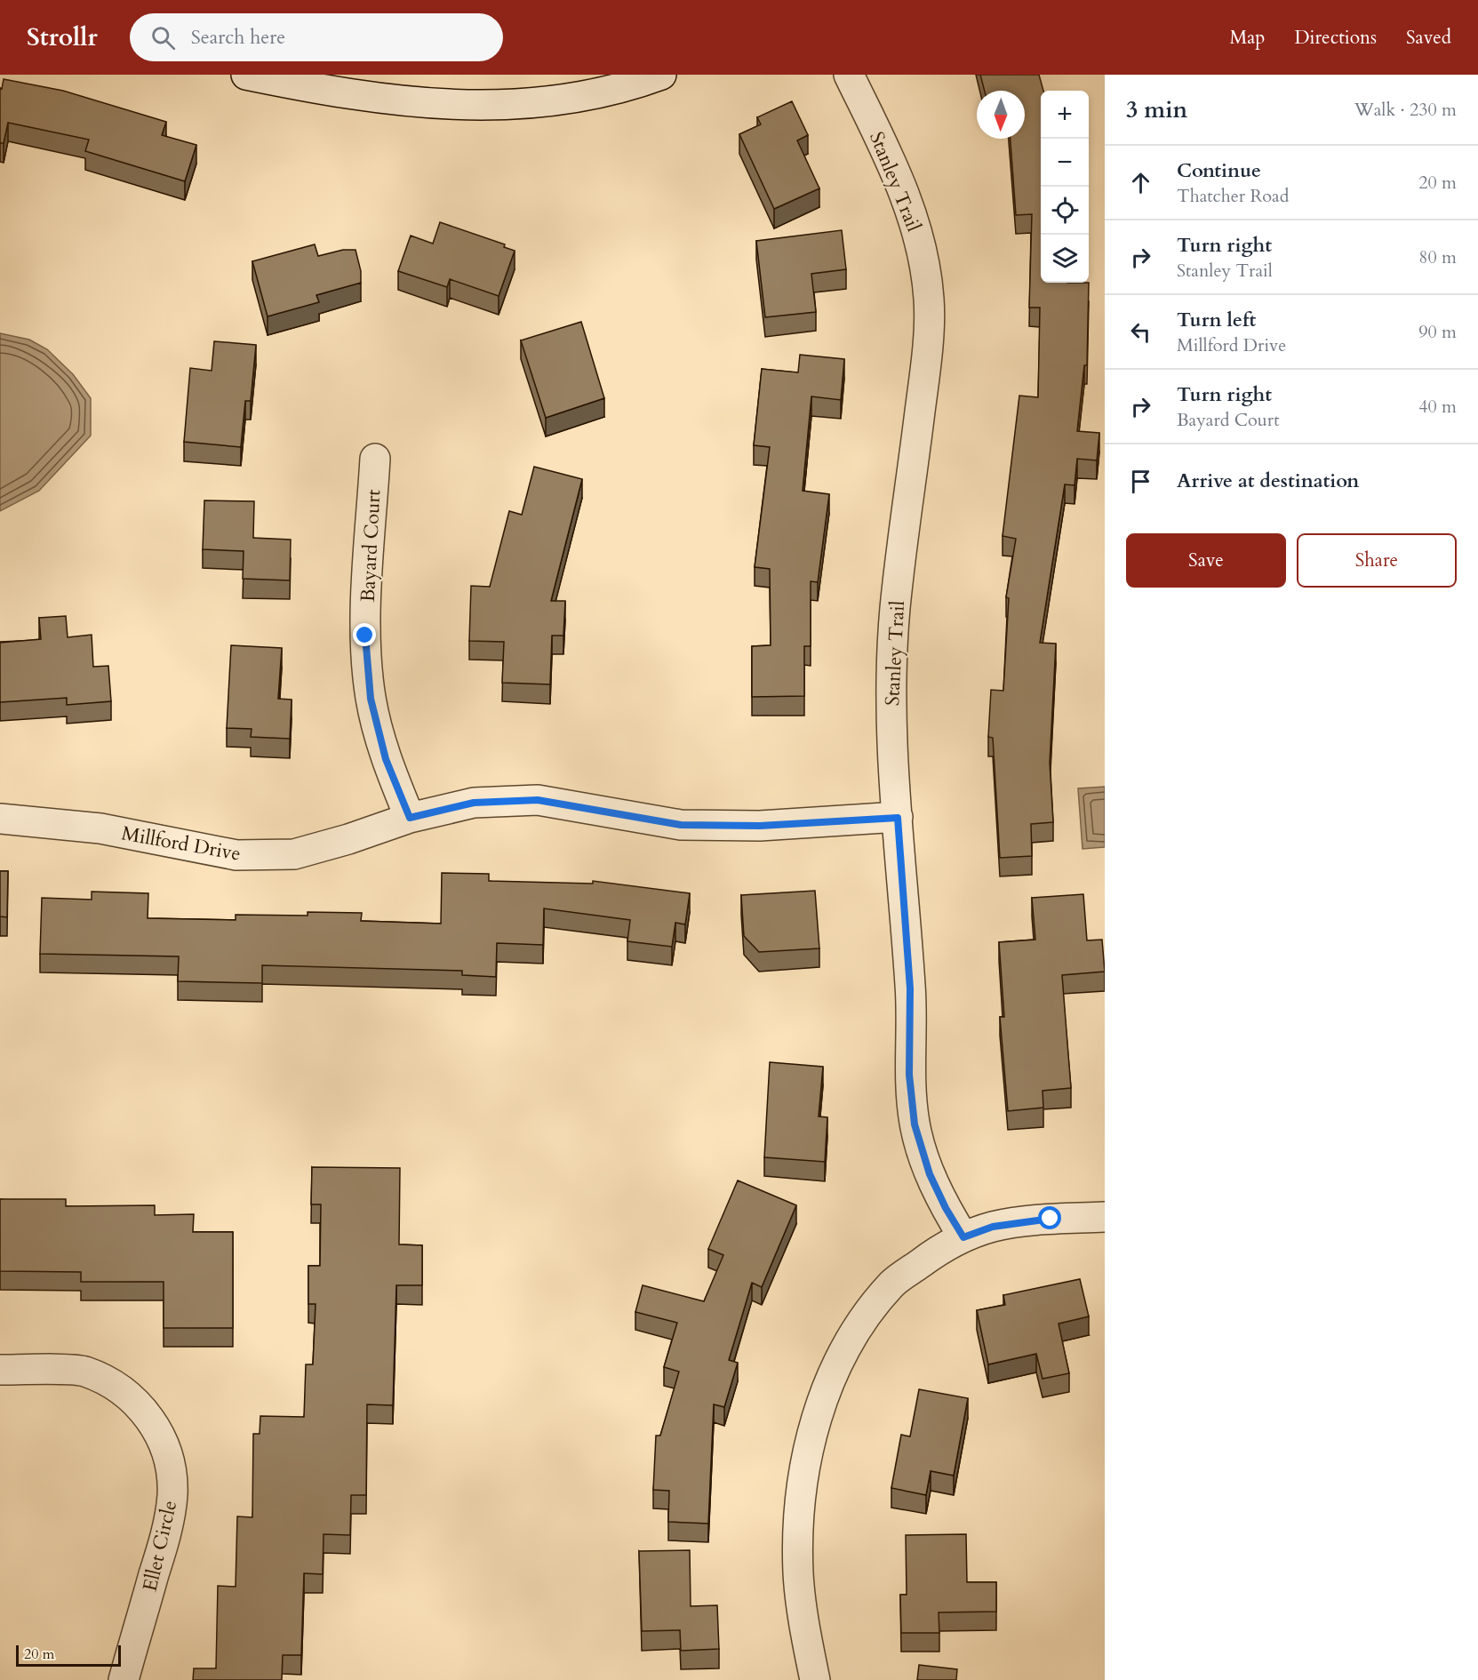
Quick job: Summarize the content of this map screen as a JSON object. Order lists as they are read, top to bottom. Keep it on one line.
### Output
{"streets":{"street":["Stanley Trail","Bayard Court","Millford Drive","Ellet Circle"]},"crossings":[["Stanley Trail","Millford Drive"],["Bayard Court","Millford Drive"]],"scale_bar":"20 m","north":"bottom","page":{"header":"Strollr","search":"Search here","nav":["Map","Directions","Saved"],"heading":["3 min","Walk · 230 m"],"map_buttons":["+","−"],"list":[["Continue","Thatcher Road","20 m"],["Turn right","Stanley Trail","80 m"],["Turn left","Millford Drive","90 m"],["Turn right","Bayard Court","40 m"],"Arrive at destination"],"buttons":["Save","Share"],"scale":"20 m"}}
